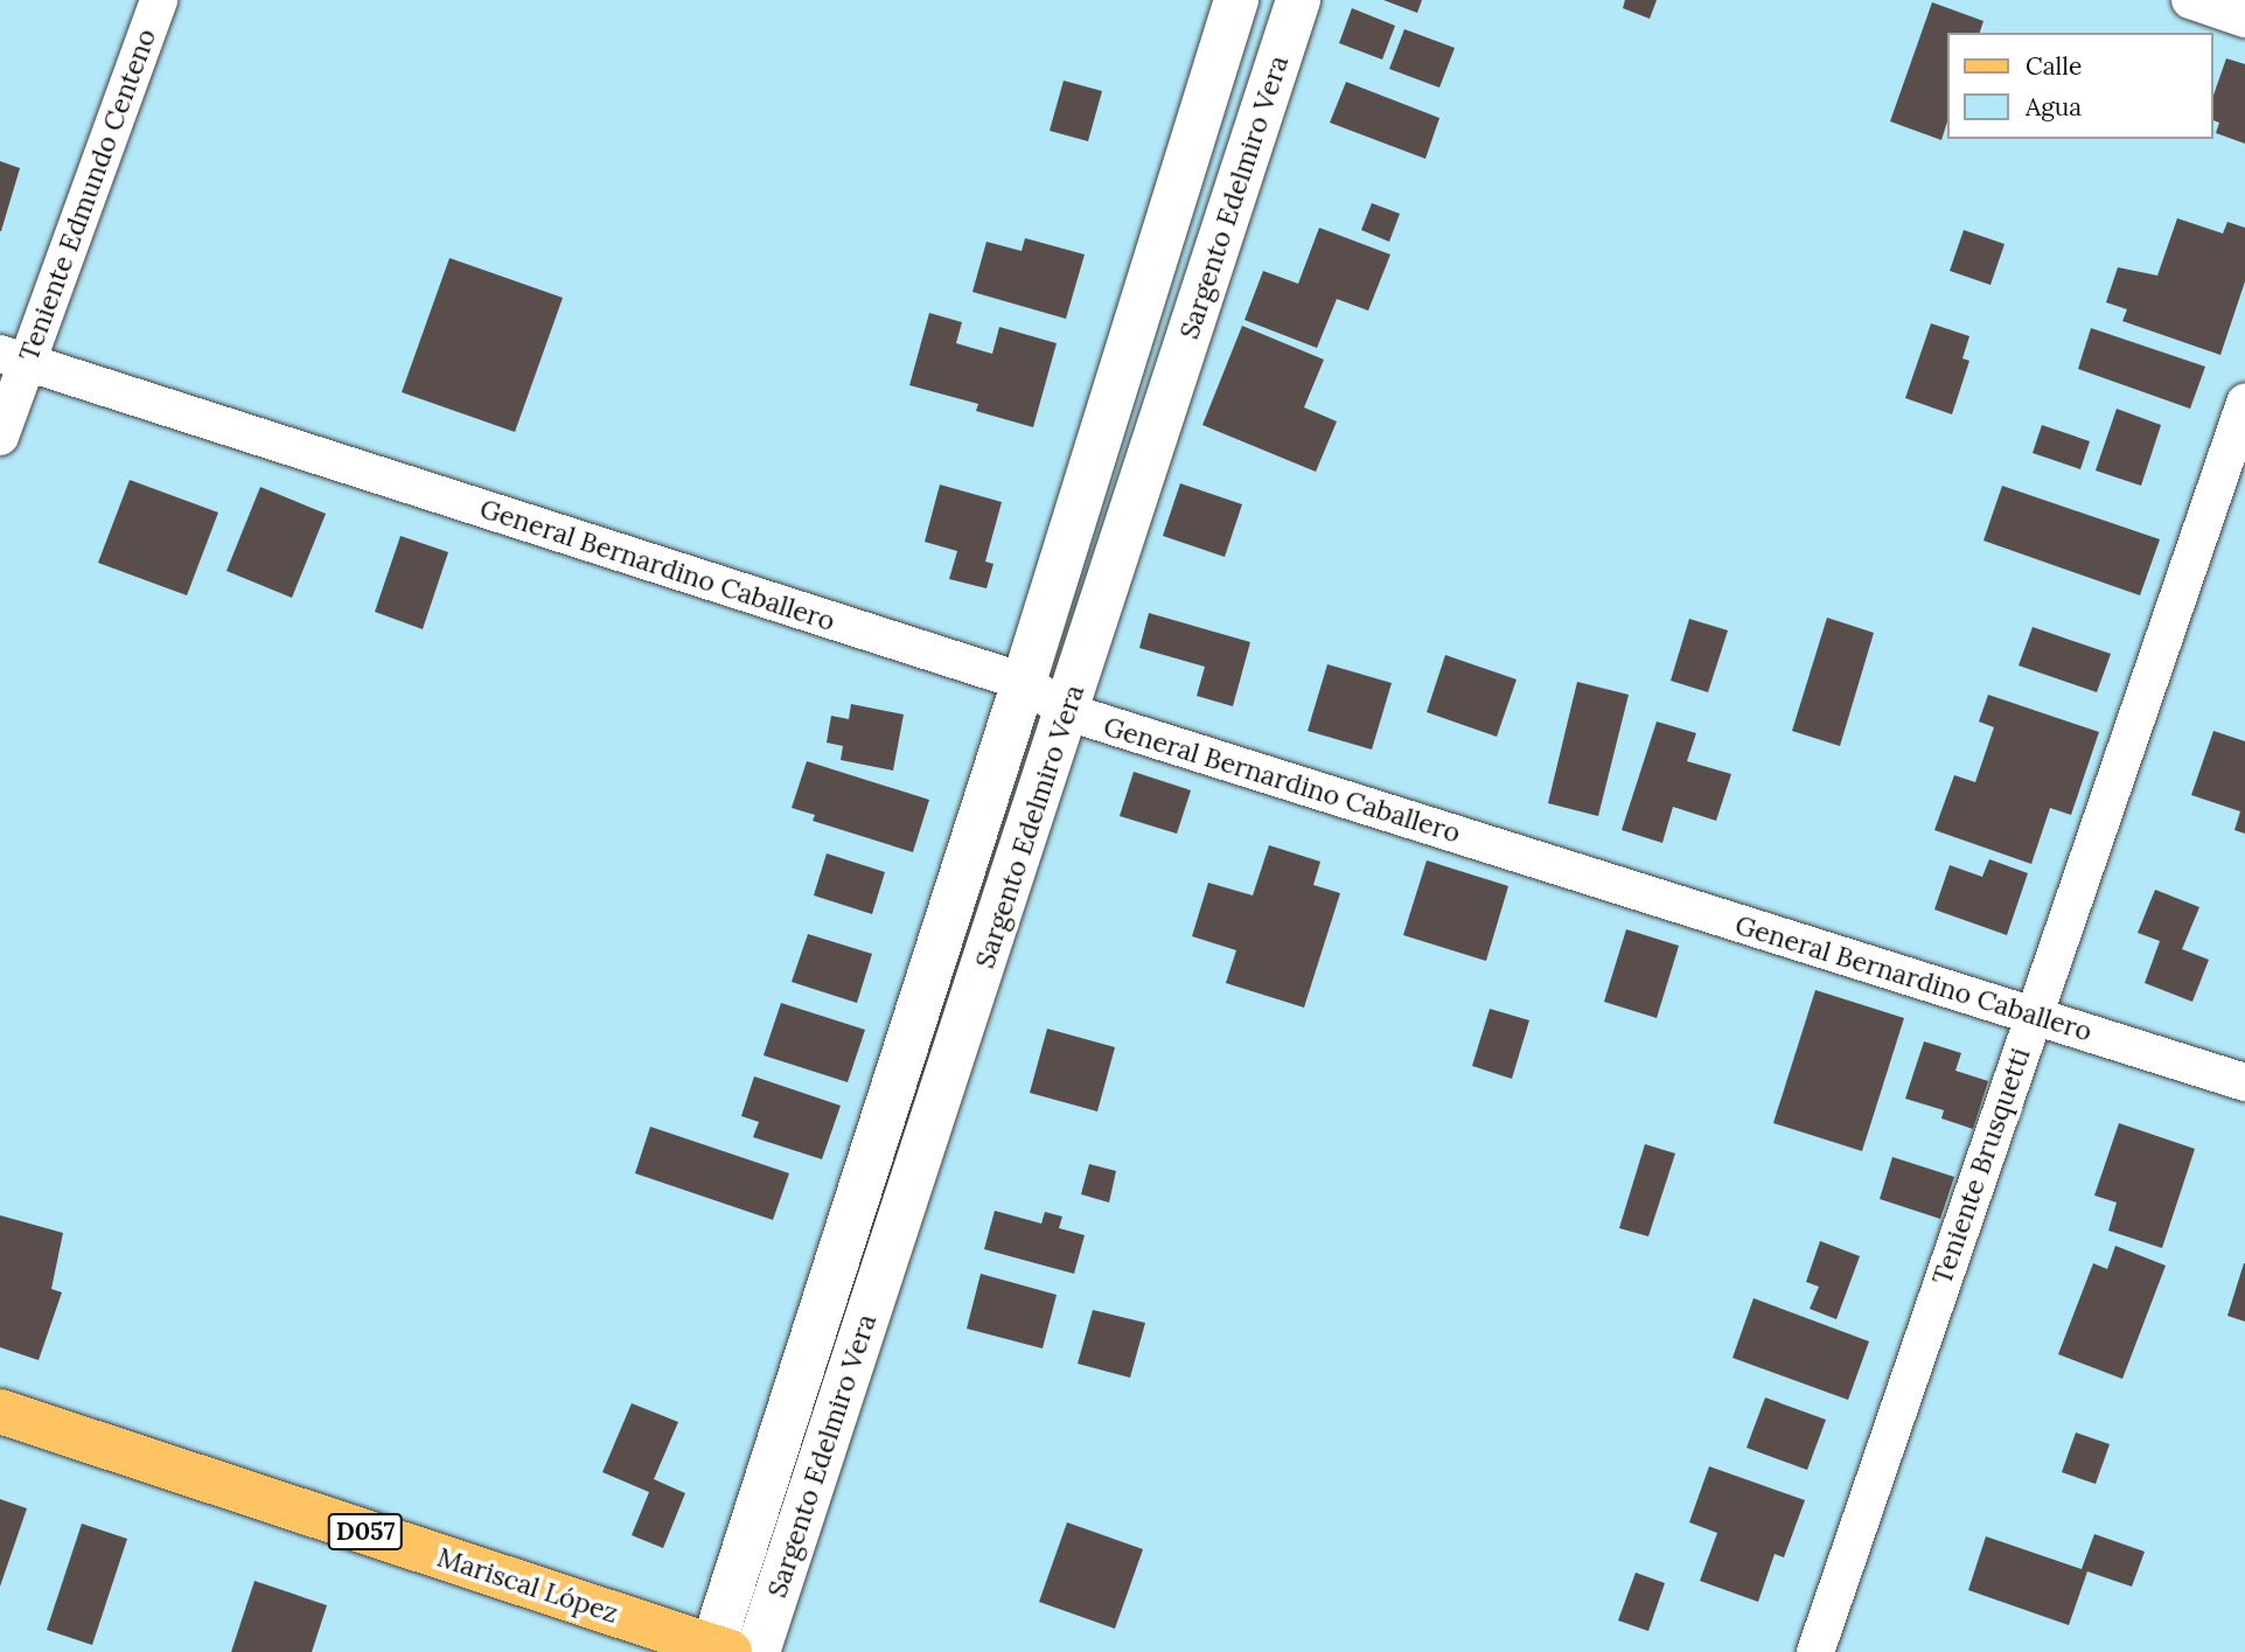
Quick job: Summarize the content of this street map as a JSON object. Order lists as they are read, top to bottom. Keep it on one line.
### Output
{"streets":{"main road":["D057","Mariscal López"],"street":["Teniente Edmundo Centeno","Sargento Edelmiro Vera","General Bernardino Caballero","Teniente Brusquetti"]},"crossings":[["Teniente Edmundo Centeno","General Bernardino Caballero"],["Sargento Edelmiro Vera","General Bernardino Caballero"],["Sargento Edelmiro Vera","Mariscal López"],["General Bernardino Caballero","Teniente Brusquetti"]],"legend":["Calle","Agua"]}
